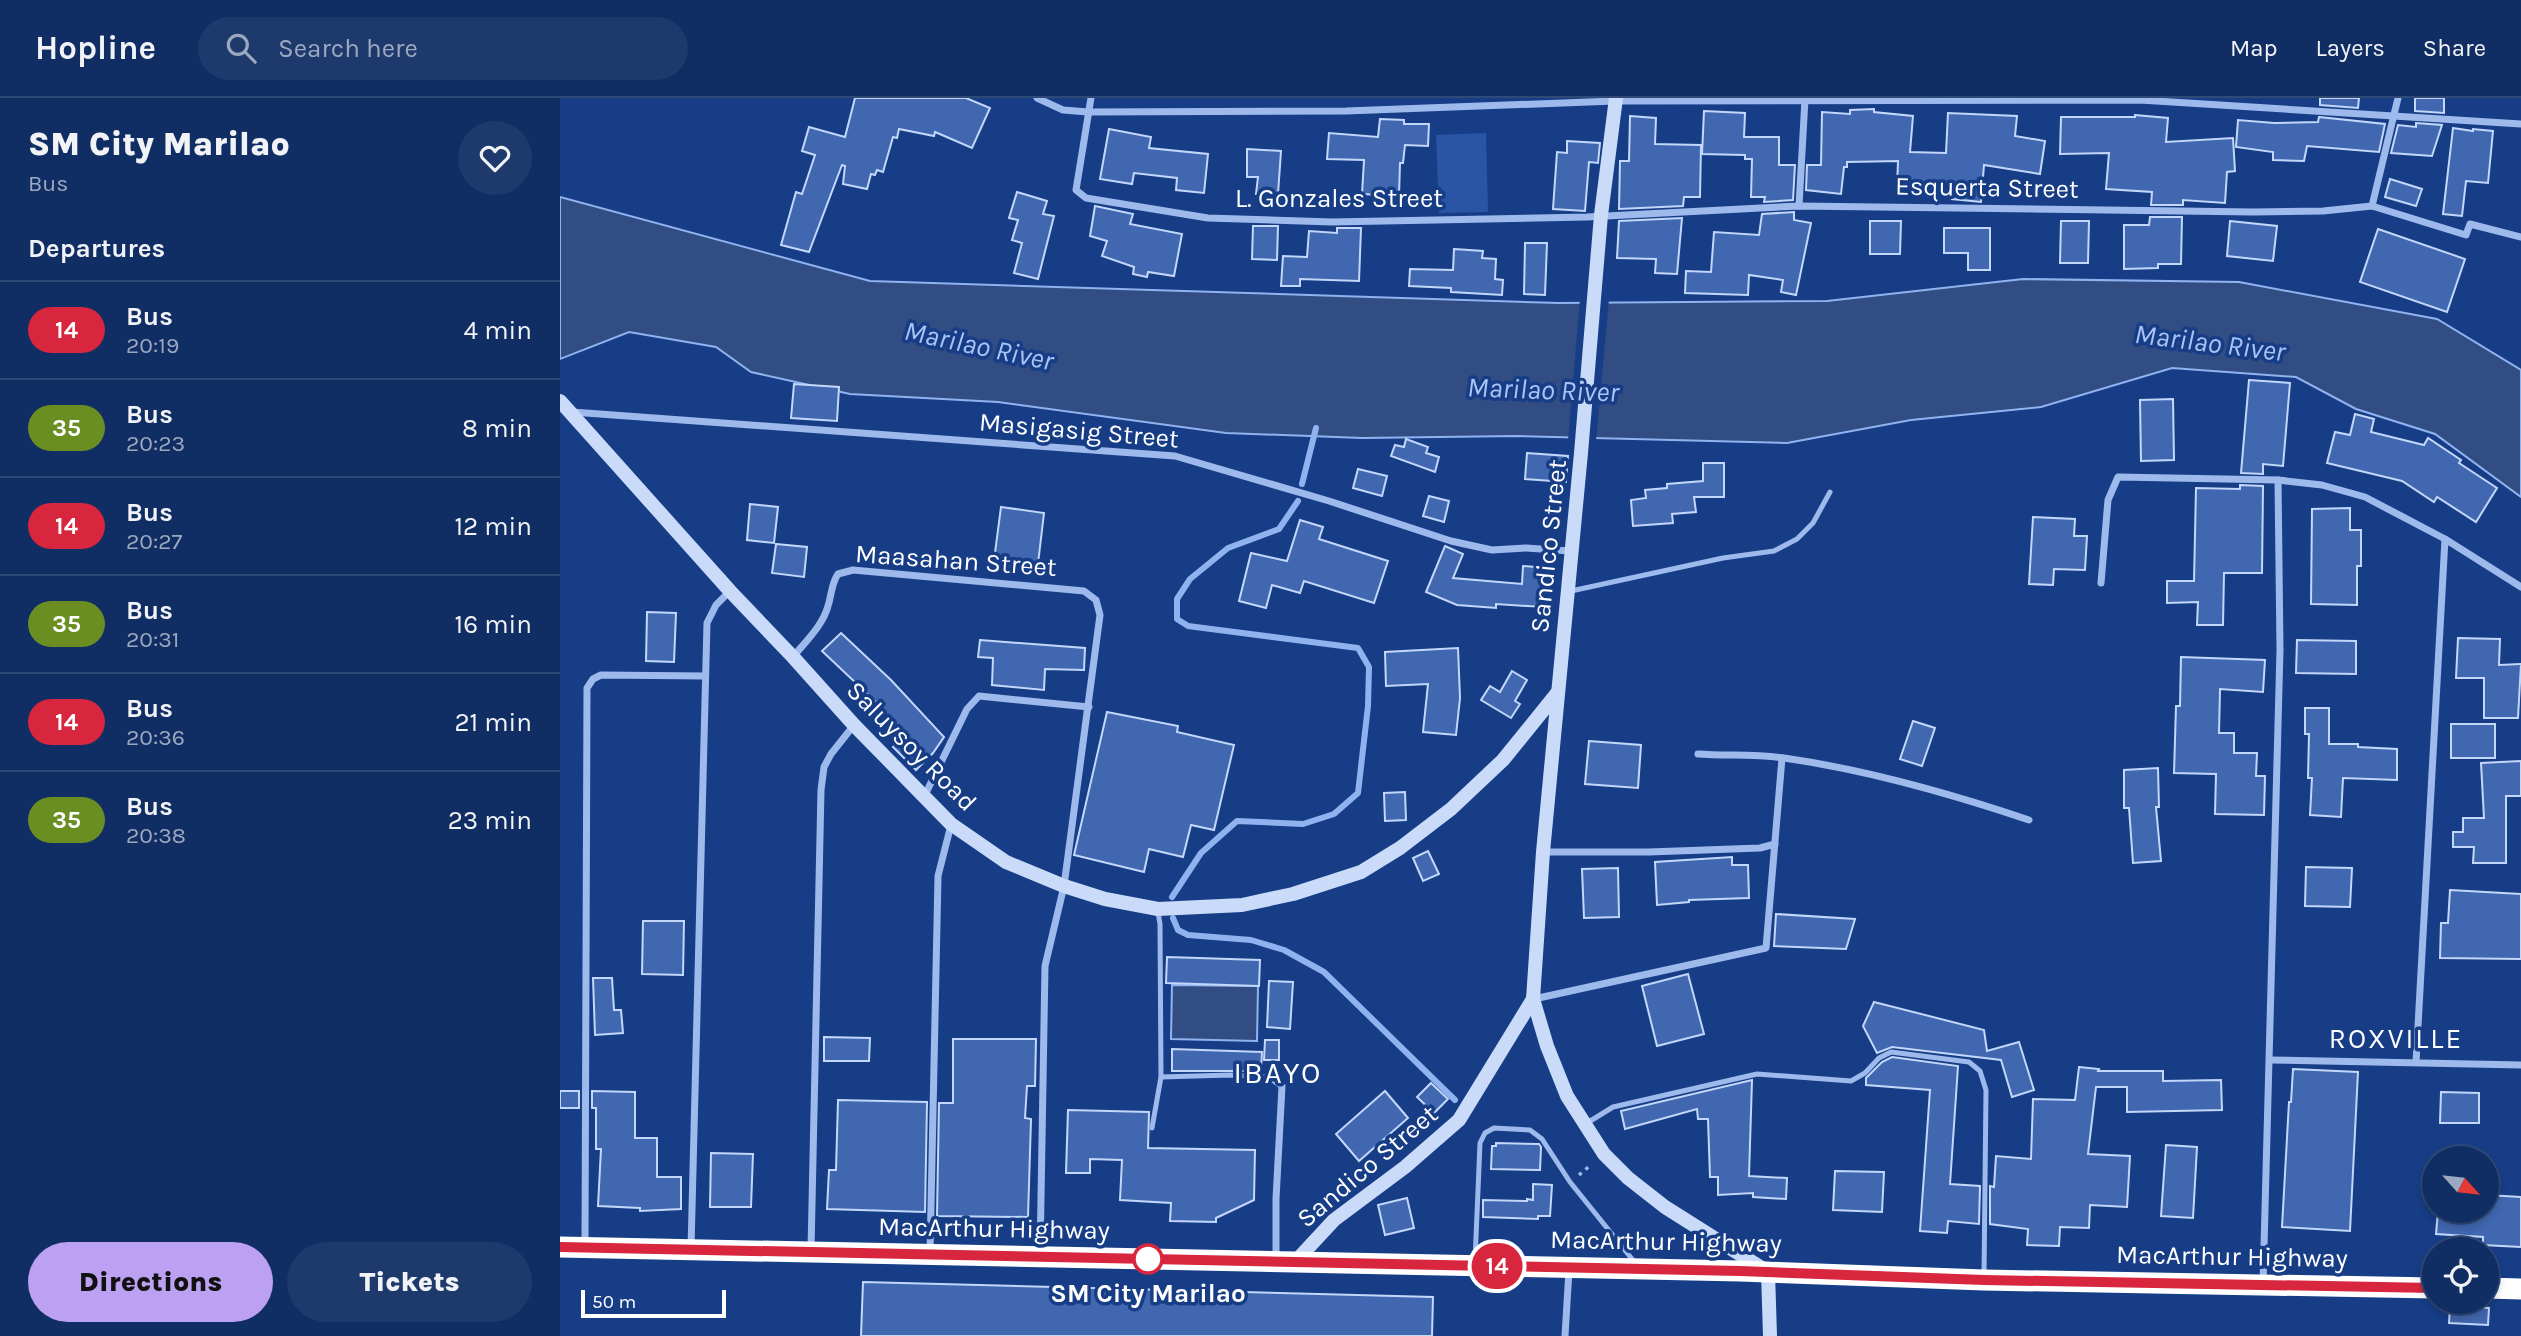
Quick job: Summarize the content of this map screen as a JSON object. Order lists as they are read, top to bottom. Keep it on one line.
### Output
{"streets":{"highway":["MacArthur Highway"],"main road":["Sandico Street","Saluysoy Road"],"street":["Esquerta Street","L. Gonzales Street","Masigasig Street","Maasahan Street"]},"crossings":[["Esquerta Street","L. Gonzales Street"],["Esquerta Street","Sandico Street"],["L. Gonzales Street","Sandico Street"],["Masigasig Street","Sandico Street"],["Masigasig Street","Saluysoy Road"],["Sandico Street","Saluysoy Road"],["Sandico Street","MacArthur Highway"],["Maasahan Street","Saluysoy Road"]],"districts":["ROXVILLE","IBAYO"],"water":["Marilao River"],"places":["SM City Marilao"],"lines":["bus line 14"],"scale_bar":"50 m","north":"bottom right","page":{"header":"Hopline","search":"Search here","nav":["Map","Layers","Share"],"heading":[["SM City Marilao","Bus"],"Departures"],"on_map":"14","list":[{"mark":"14","name":"Bus","note":"20:19","value":"4 min"},{"mark":"35","name":"Bus","note":"20:23","value":"8 min"},{"mark":"14","name":"Bus","note":"20:27","value":"12 min"},{"mark":"35","name":"Bus","note":"20:31","value":"16 min"},{"mark":"14","name":"Bus","note":"20:36","value":"21 min"},{"mark":"35","name":"Bus","note":"20:38","value":"23 min"}],"buttons":["Directions","Tickets"],"scale":"50 m"}}
